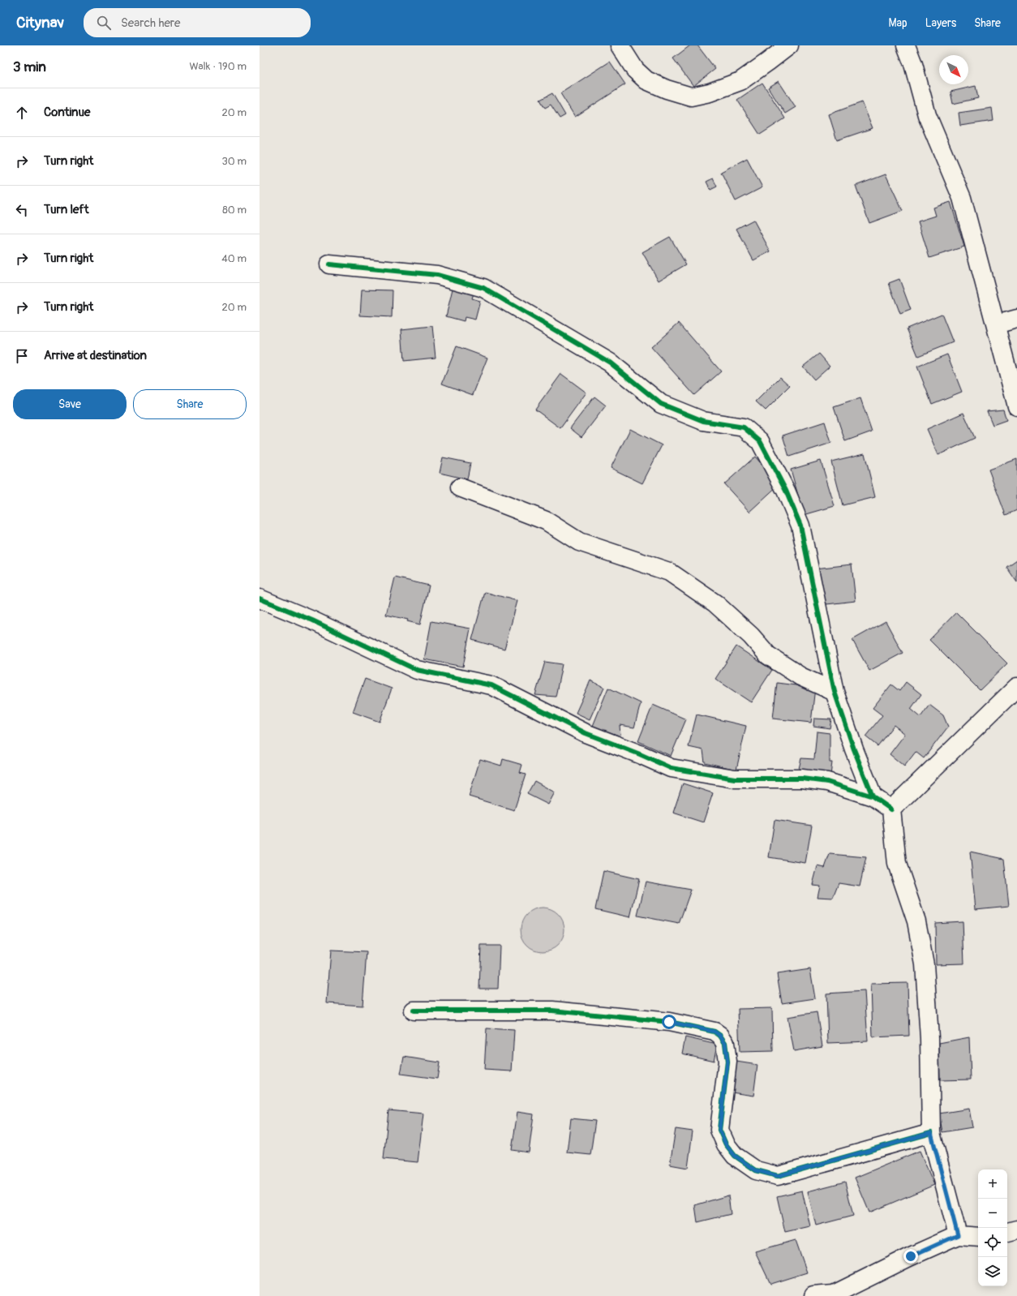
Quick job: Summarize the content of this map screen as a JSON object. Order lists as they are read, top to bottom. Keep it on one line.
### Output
{"north":"bottom right","page":{"header":"Citynav","search":"Search here","nav":["Map","Layers","Share"],"heading":["3 min","Walk · 190 m"],"list":[["Continue","20 m"],["Turn right","30 m"],["Turn left","80 m"],["Turn right","40 m"],["Turn right","20 m"],"Arrive at destination"],"buttons":["Save","Share"],"map_buttons":["+","−"]}}
